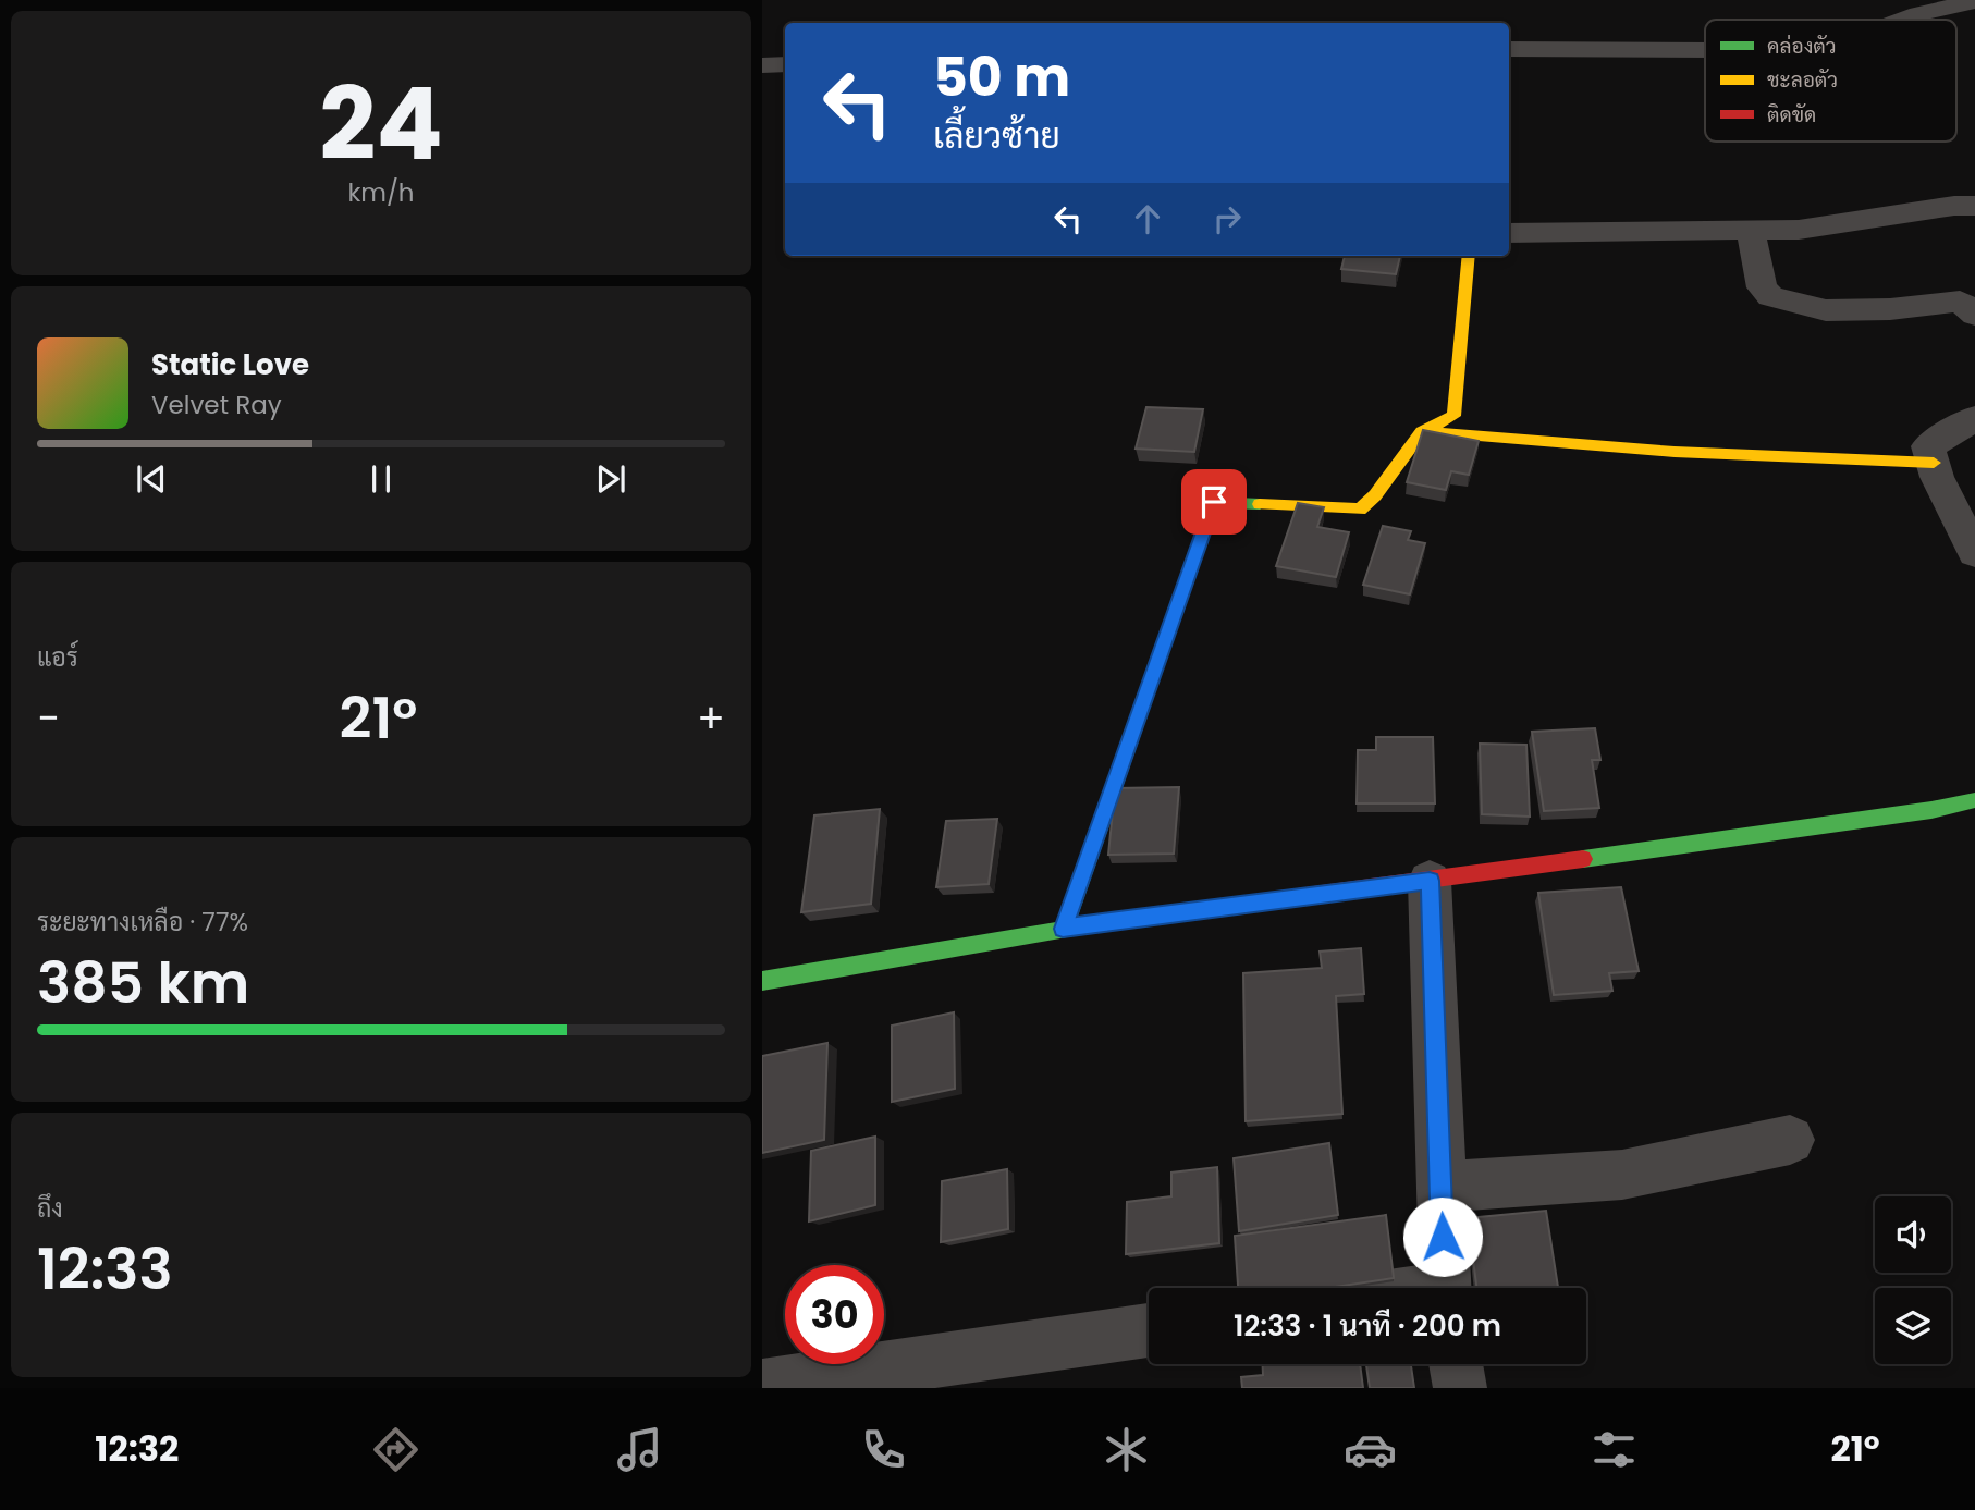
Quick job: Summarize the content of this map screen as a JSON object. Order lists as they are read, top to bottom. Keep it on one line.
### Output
{"legend":["คล่องตัว","ชะลอตัว","ติดขัด"],"page":{"tile":[["24","km/h"],"แอร์",["ระยะทางเหลือ · 77%","385 km"],["ถึง","12:33"]],"turn":["50 m","เลี้ยวซ้าย"],"song":["Static Love","Velvet Ray"],"heat":["−","21°","+"],"limit":"30","trip":"12:33 · 1 นาที · 200 m","tabs":["12:32","21°"]}}
